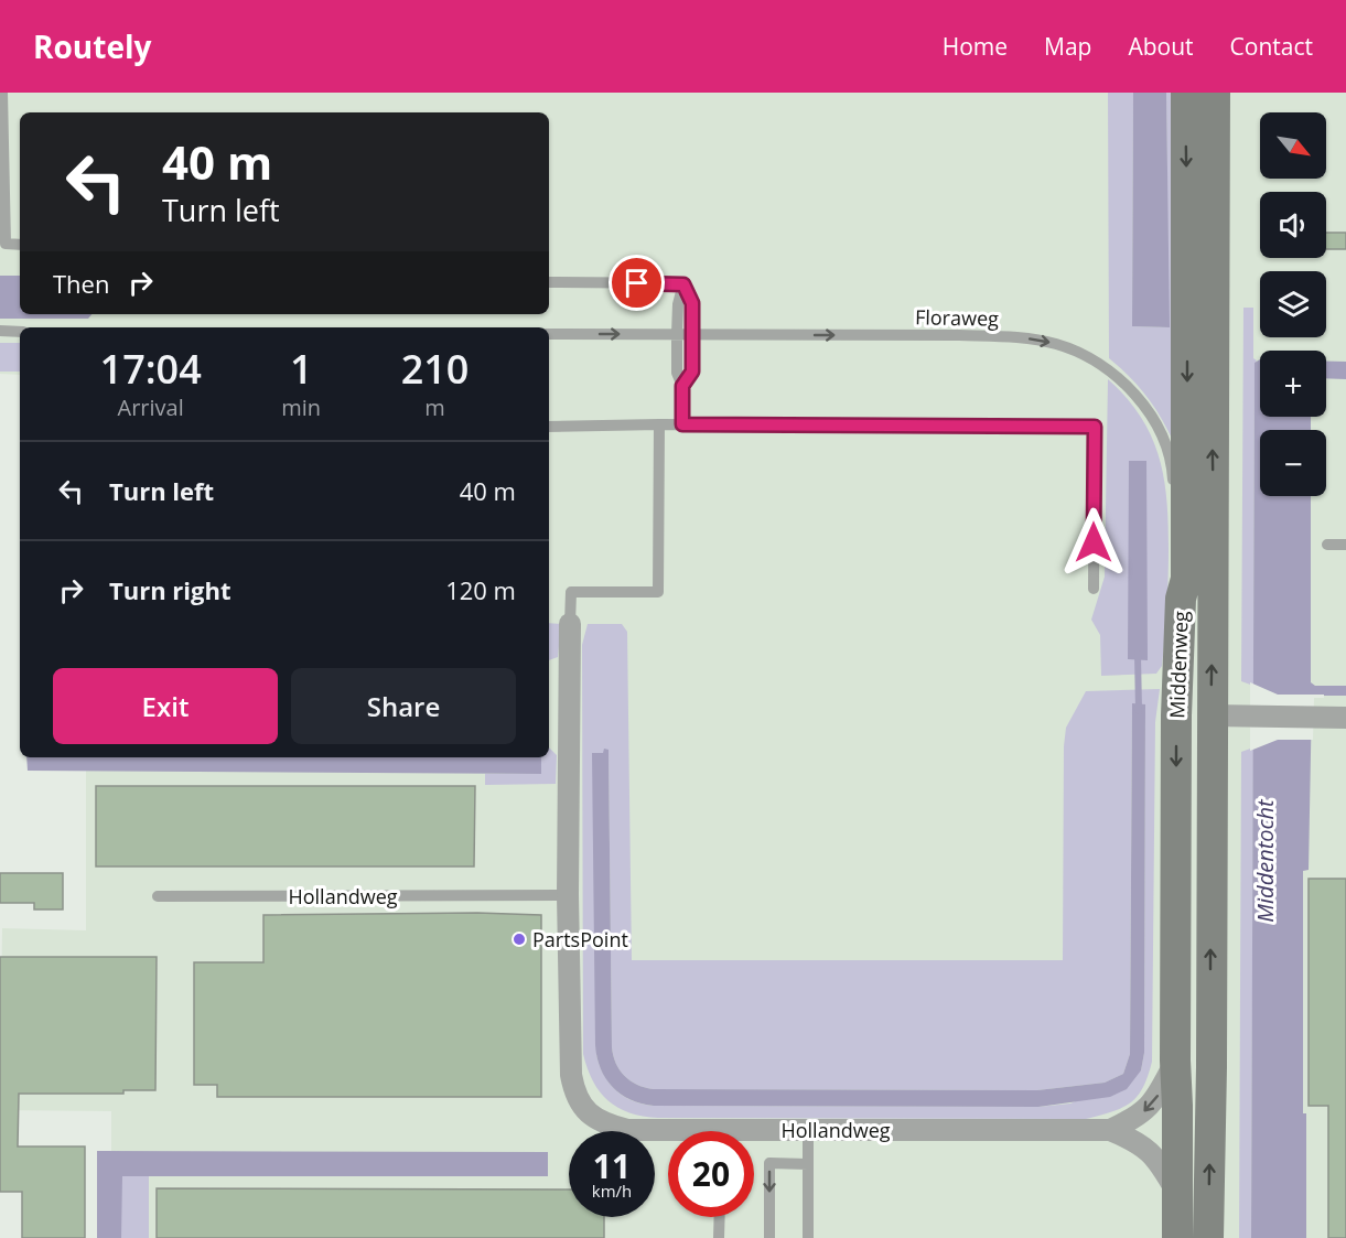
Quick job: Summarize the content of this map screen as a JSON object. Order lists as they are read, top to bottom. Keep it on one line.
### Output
{"streets":{"street":["Middenweg","Hollandweg"],"lane":["Floraweg"]},"crossings":[["Middenweg","Hollandweg"]],"water":["Middentocht"],"places":["PartsPoint"],"north":"bottom right","page":{"header":"Routely","nav":["Home","Map","About","Contact"],"map_buttons":["+","−"],"turn":["40 m","Turn left"],"then":"Then","eta":["17:04","Arrival","1","min","210","m"],"list":[{"name":"Turn left","value":"40 m"},{"name":"Turn right","value":"120 m"}],"buttons":["Exit","Share"],"speed":"11 km/h","limit":"20"}}
